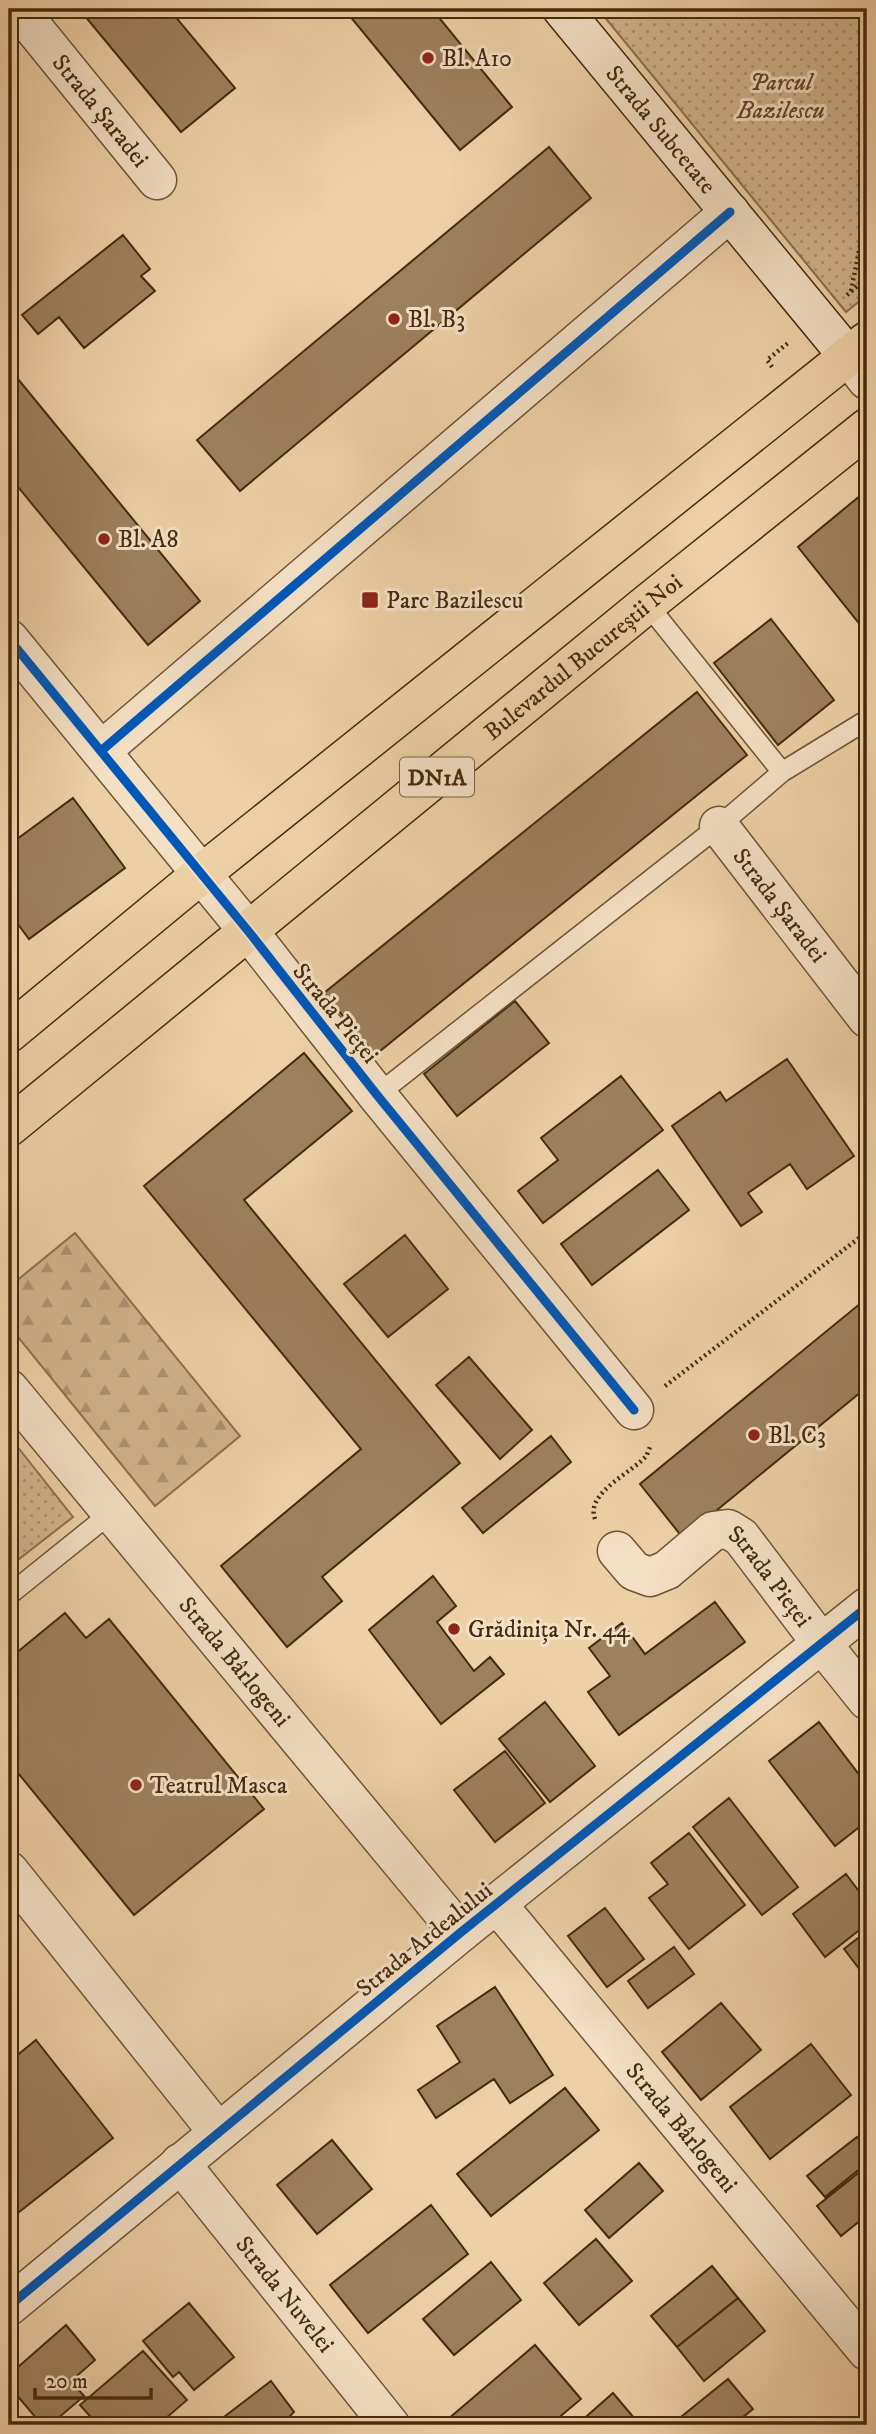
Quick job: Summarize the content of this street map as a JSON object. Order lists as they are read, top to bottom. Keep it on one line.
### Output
{"streets":{"main road":["Bulevardul Bucureștii Noi","DN1A"],"street":["Strada Șaradei","Strada Subcetate","Strada Pieței","Strada Bârlogeni","Strada Ardealului","Strada Nuvelei"]},"crossings":[["Strada Subcetate","DN1A"],["Bulevardul Bucureștii Noi","Strada Pieței"],["DN1A","Strada Pieței"],["Strada Pieței","Strada Ardealului"],["Strada Bârlogeni","Strada Ardealului"],["Strada Ardealului","Strada Nuvelei"]],"parks":["Parcul Bazilescu"],"places":{"other":["Bl. A10","Bl. B3","Bl. A8","Bl. C3","Grădinița Nr. 44","Teatrul Masca"],"transit":["Parc Bazilescu"]},"scale_bar":"20 m"}
